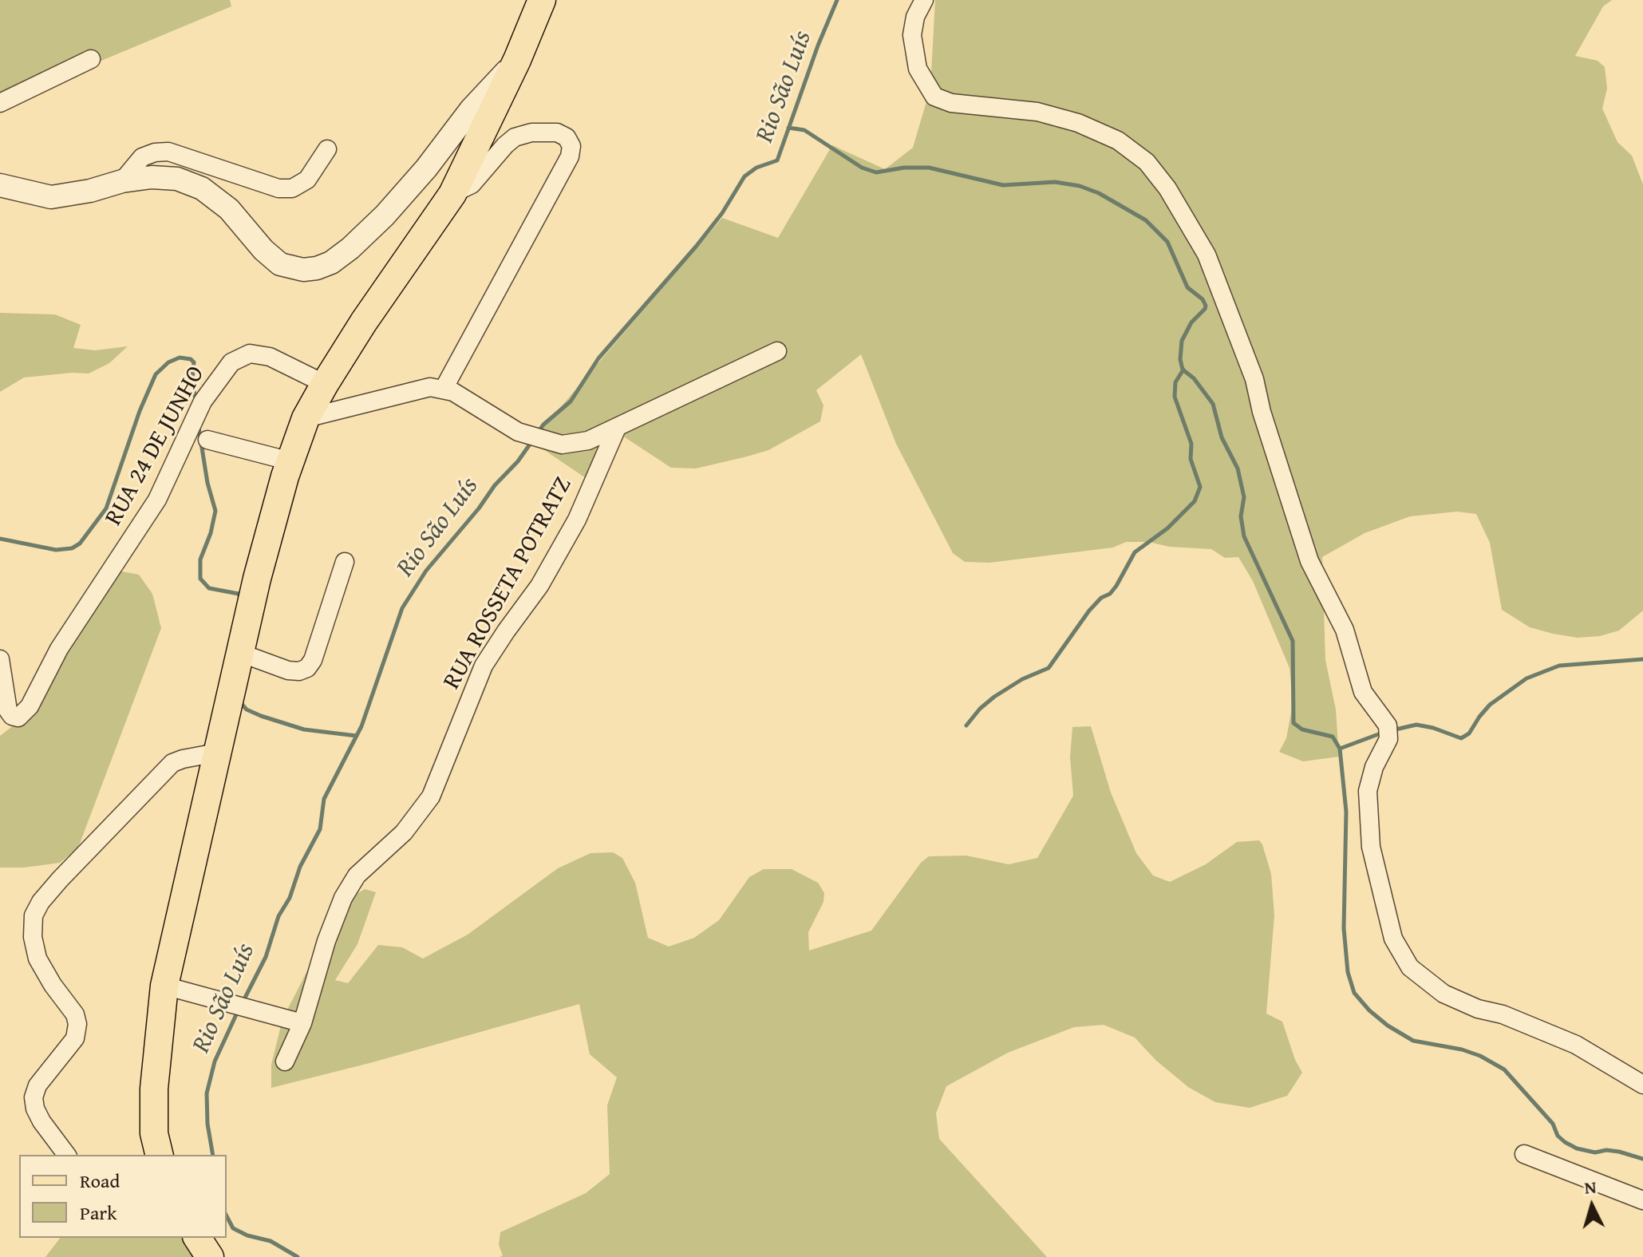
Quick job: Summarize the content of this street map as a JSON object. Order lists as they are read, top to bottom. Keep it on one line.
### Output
{"streets":{"street":["RUA 24 DE JUNHO","RUA ROSSETA POTRATZ"]},"water":["Rio São Luís"],"legend":["Road","Park"],"north":"top"}
